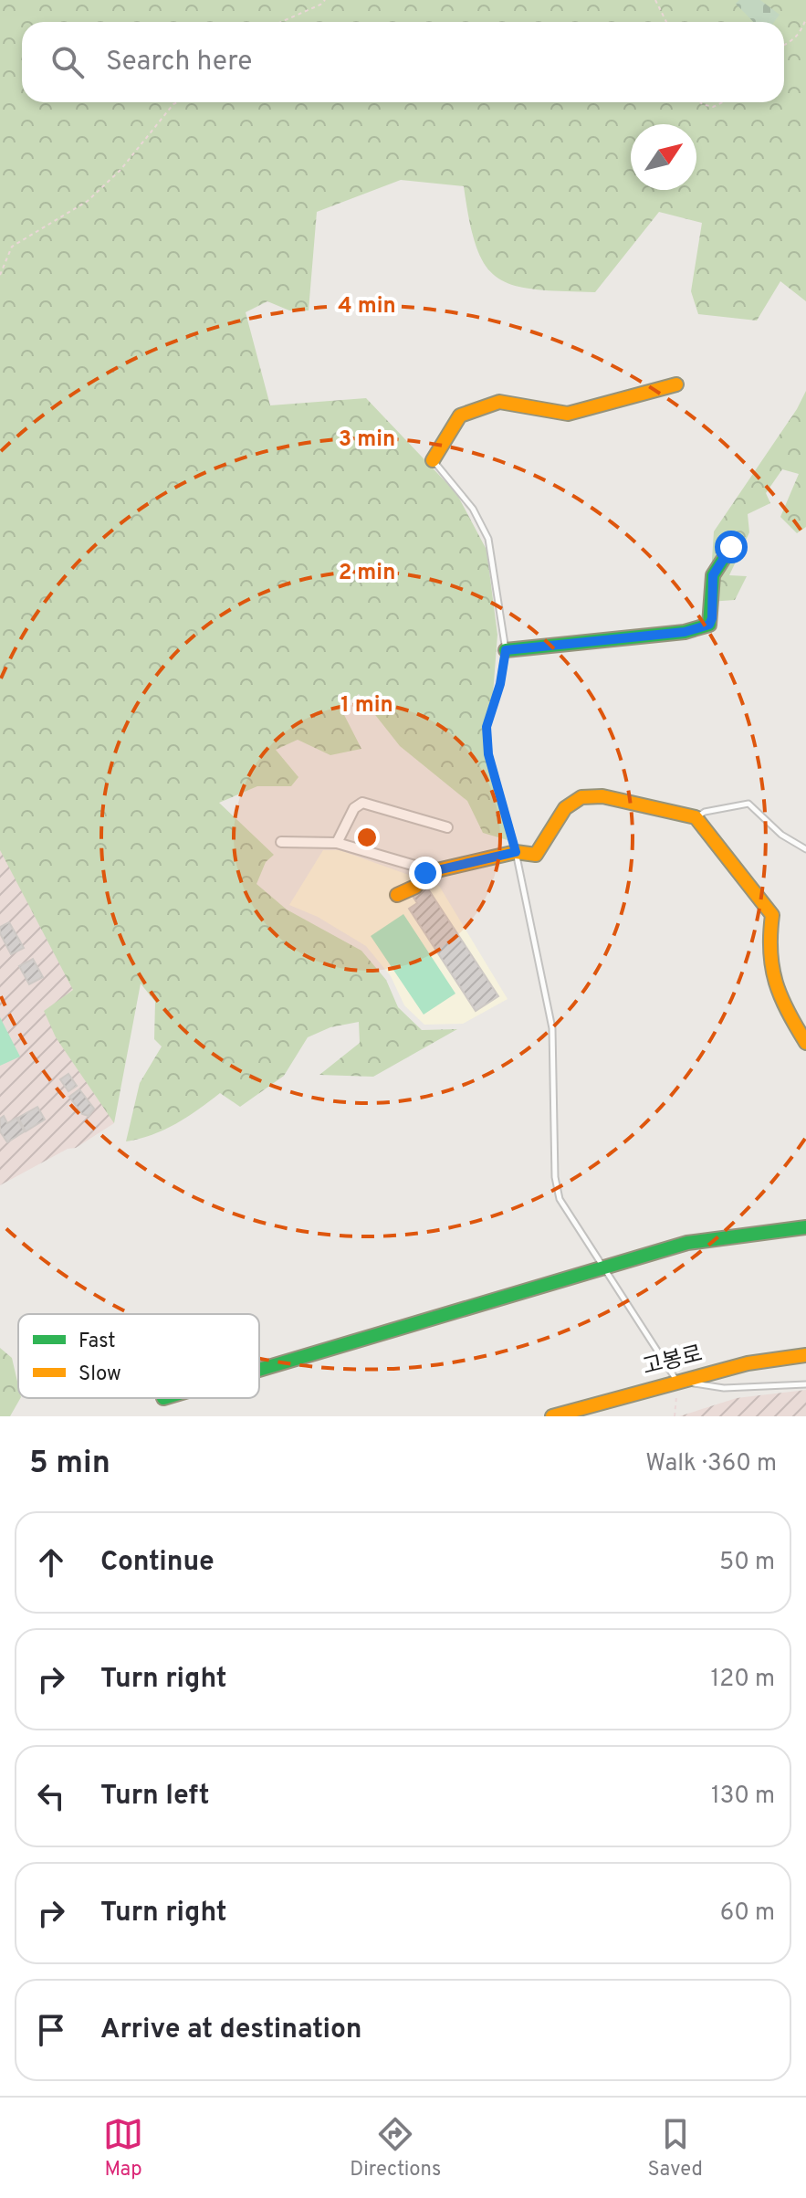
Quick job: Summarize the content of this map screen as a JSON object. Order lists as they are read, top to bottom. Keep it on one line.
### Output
{"streets":{"street":["고봉로"]},"legend":["Fast","Slow"],"north":"top right","page":{"search":"Search here","heading":["5 min","Walk · 360 m"],"list":[["Continue","50 m"],["Turn right","120 m"],["Turn left","130 m"],["Turn right","60 m"],"Arrive at destination"],"nav":["Map","Directions","Saved"]},"rings":["4 min","3 min","2 min","1 min"]}
